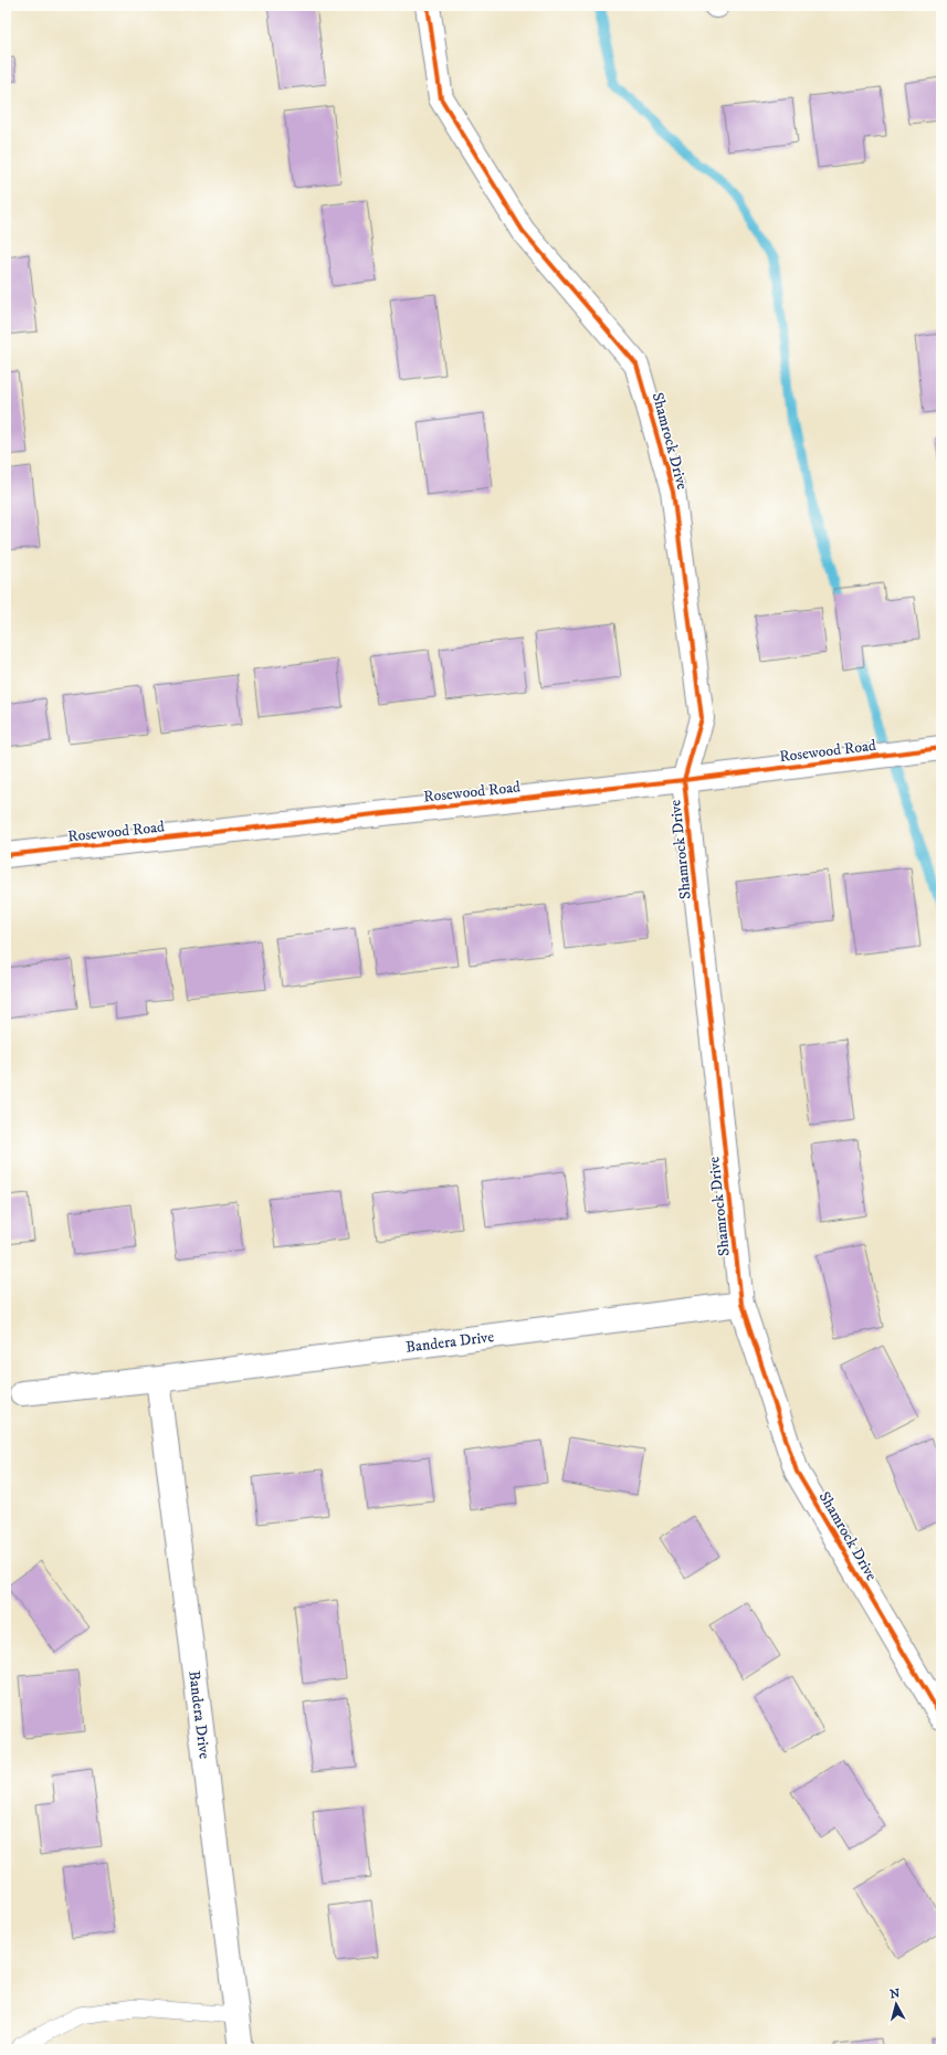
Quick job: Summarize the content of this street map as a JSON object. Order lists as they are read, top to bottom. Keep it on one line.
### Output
{"streets":{"street":["Shamrock Drive","Rosewood Road","Bandera Drive"]},"crossings":[["Shamrock Drive","Rosewood Road"],["Shamrock Drive","Bandera Drive"]],"north":"top"}
